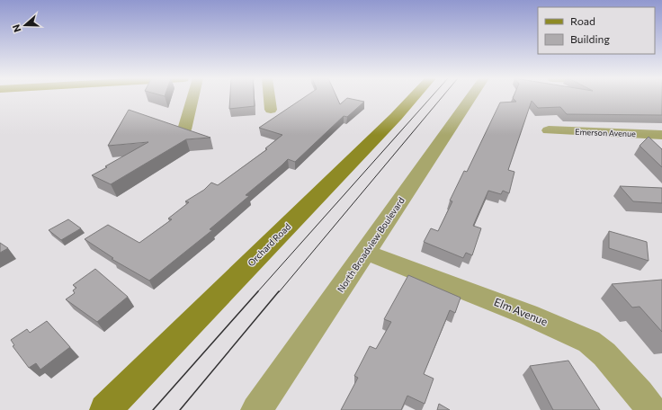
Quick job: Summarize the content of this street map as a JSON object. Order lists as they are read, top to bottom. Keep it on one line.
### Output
{"streets":{"street":["Emerson Avenue","Orchard Road","North Broadview Boulevard","Elm Avenue"]},"crossings":[["North Broadview Boulevard","Elm Avenue"]],"legend":["Road","Building"],"north":"left"}
